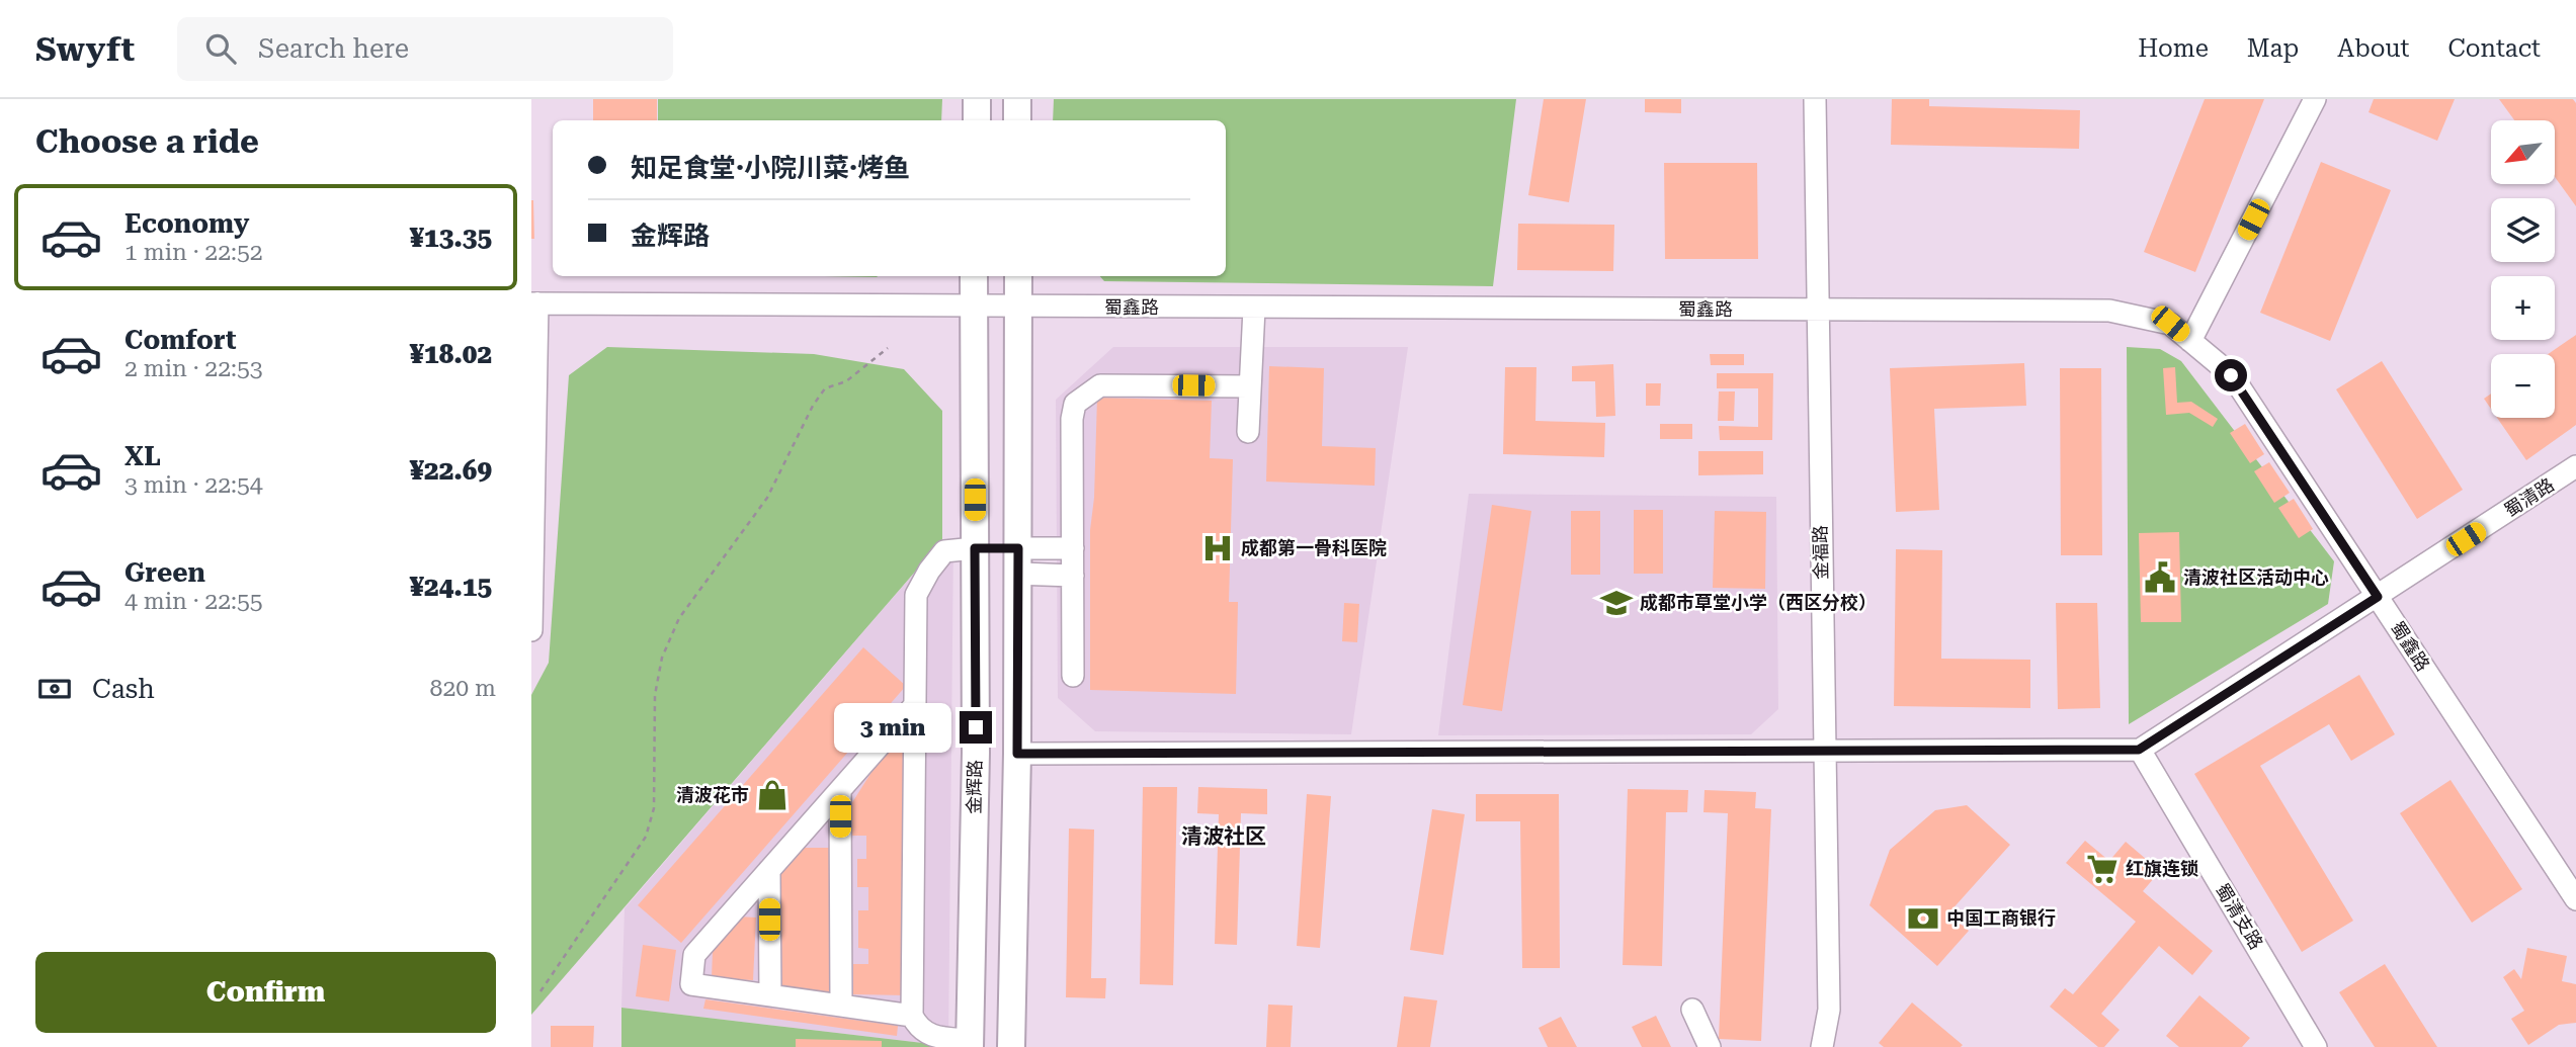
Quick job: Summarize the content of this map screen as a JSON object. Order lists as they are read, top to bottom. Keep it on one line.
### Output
{"streets":{"main road":["金辉路"],"street":["蜀鑫路","蜀清路","金福路","蜀清支路"]},"crossings":[["蜀鑫路","蜀清路"],["蜀鑫路","金福路"],["蜀鑫路","金辉路"],["蜀清路","蜀清支路"]],"districts":["清波社区"],"places":{"hospital":["成都第一骨科医院"],"public building":["清波社区活动中心"],"school or university":["成都市草堂小学（西区分校）"],"shop":["清波花市"],"supermarket":["红旗连锁"],"bank":["中国工商银行"]},"north":"bottom left","page":{"header":"Swyft","search":"Search here","nav":["Home","Map","About","Contact"],"heading":"Choose a ride","map_buttons":["+","−"],"banner":["知足食堂·小院川菜·烤鱼","金辉路"],"list":[{"name":"Economy","note":"1 min · 22:52","value":"¥13.35"},{"name":"Comfort","note":"2 min · 22:53","value":"¥18.02"},{"name":"XL","note":"3 min · 22:54","value":"¥22.69"},{"name":"Green","note":"4 min · 22:55","value":"¥24.15"}],"pay":["Cash","820 m"],"bubble":"3 min","buttons":"Confirm"}}
